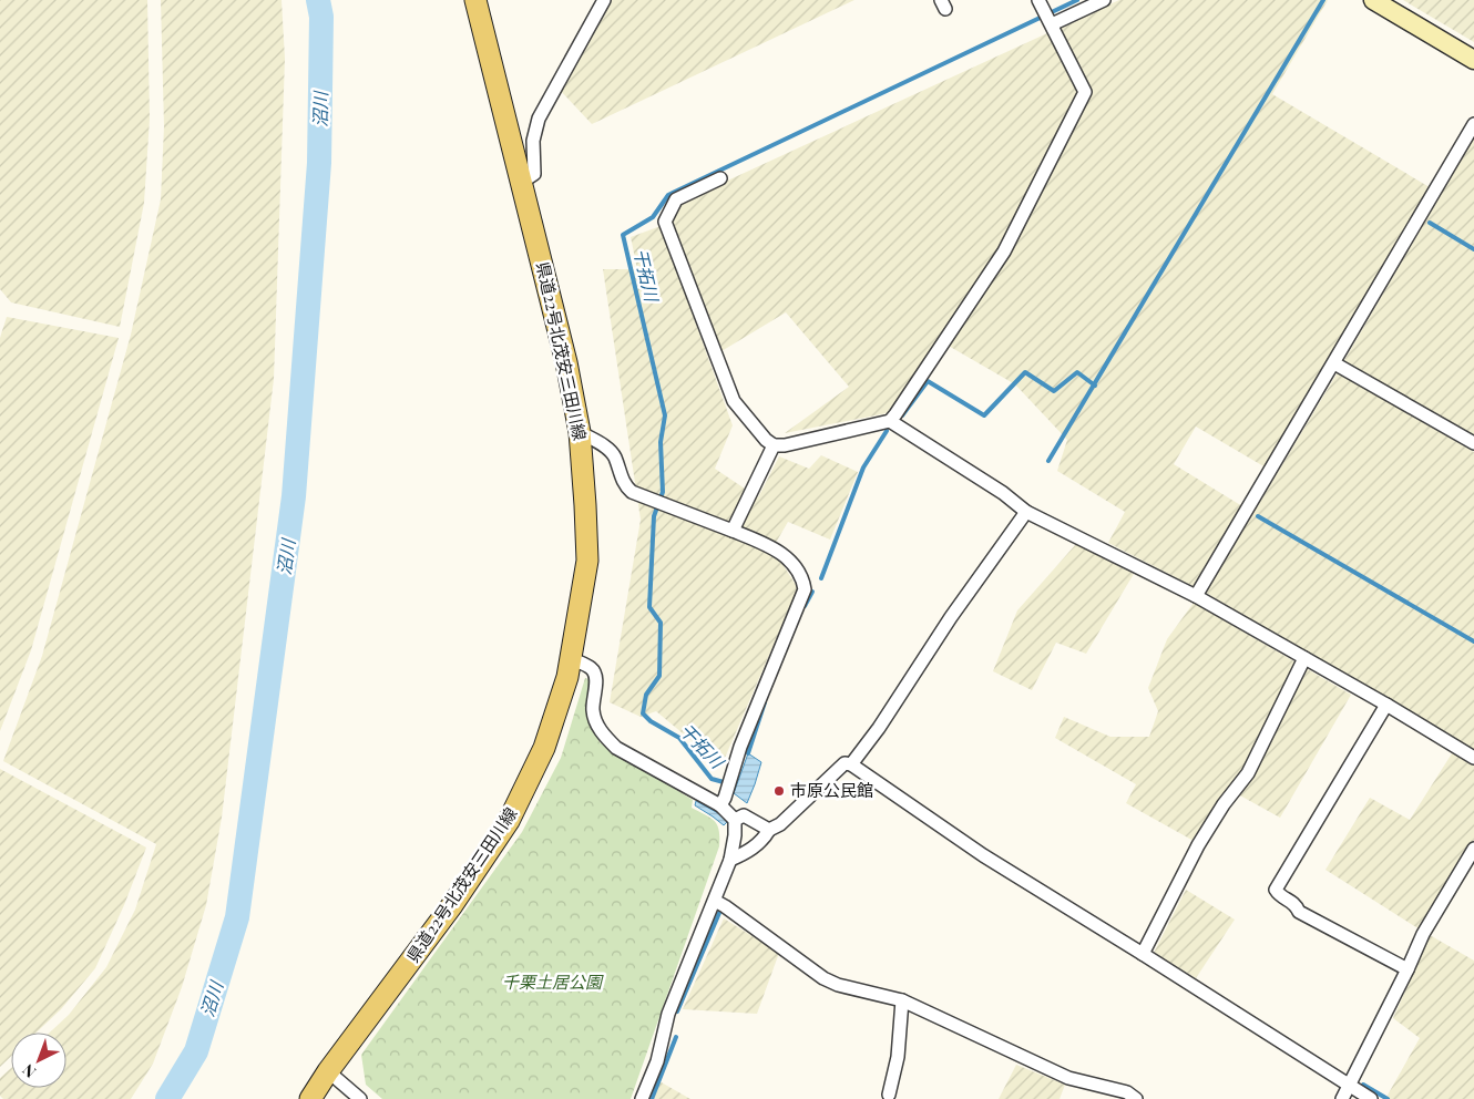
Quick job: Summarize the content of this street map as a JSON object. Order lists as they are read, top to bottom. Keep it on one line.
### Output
{"streets":{"main road":["県道22号北茂安三田川線"]},"water":["沼川","干拓川"],"parks":["千栗土居公園"],"places":["市原公民館"],"north":"bottom left"}
